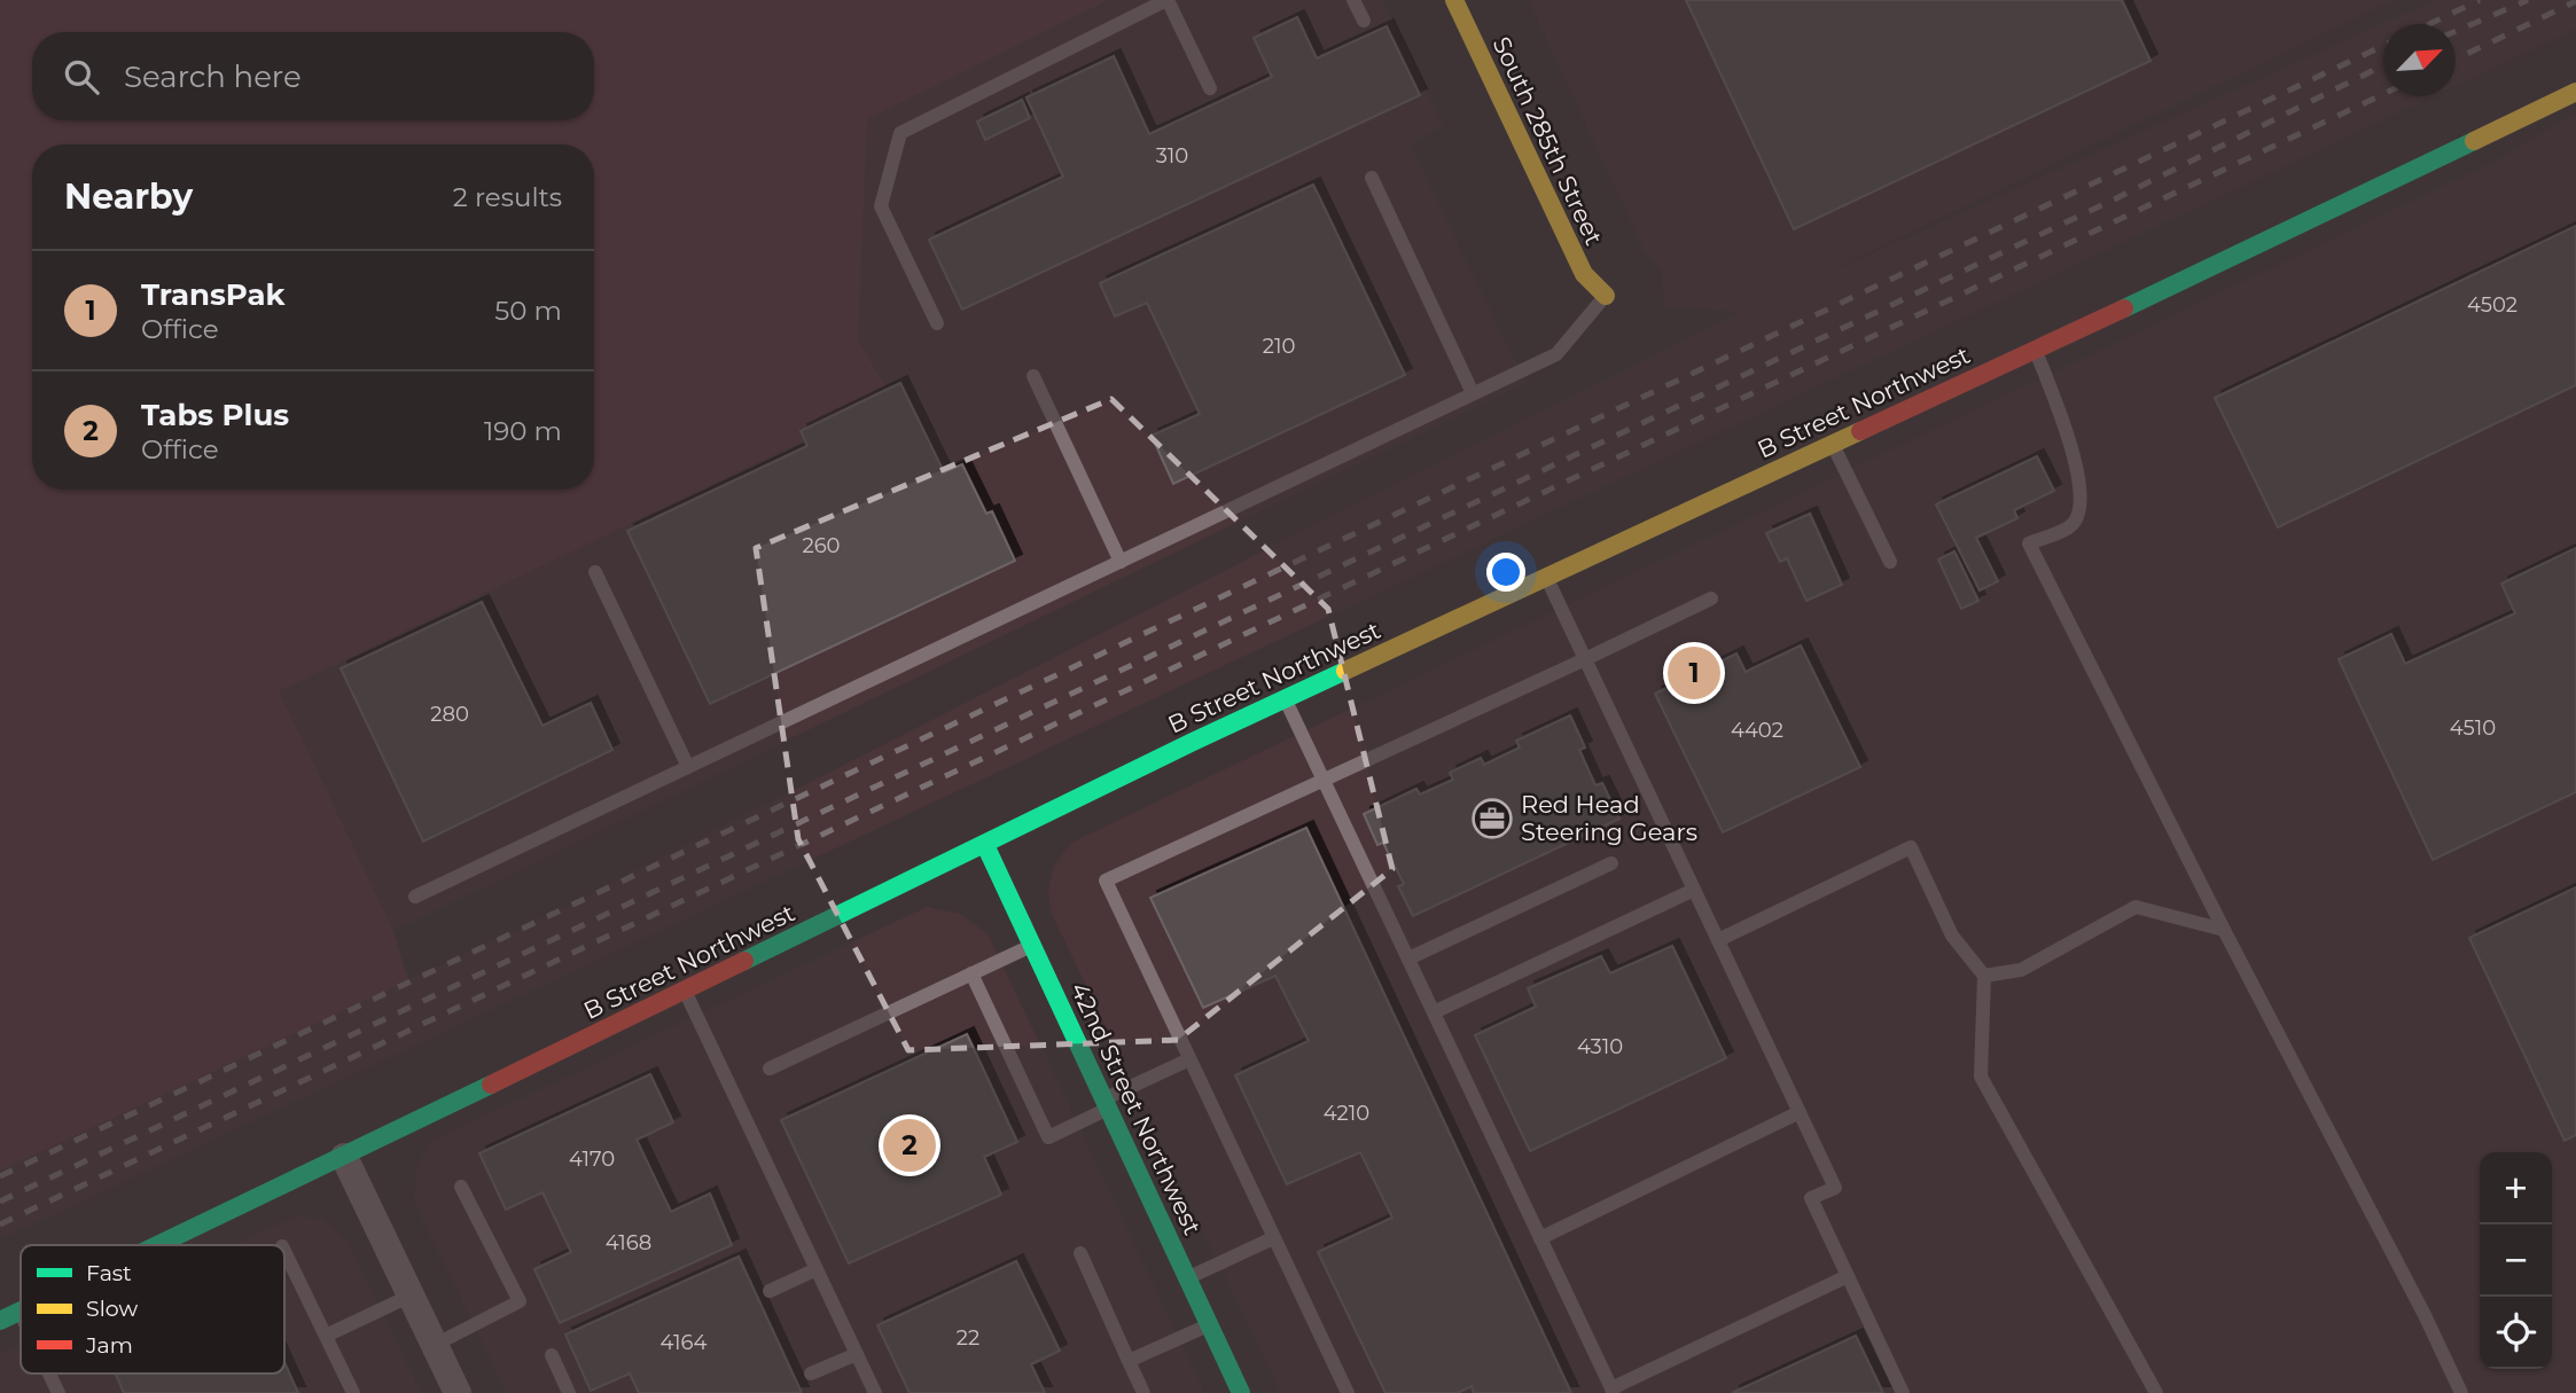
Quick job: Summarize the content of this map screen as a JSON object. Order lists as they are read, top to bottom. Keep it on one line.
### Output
{"streets":{"street":["South 285th Street","B Street Northwest","42nd Street Northwest"]},"crossings":[["B Street Northwest","42nd Street Northwest"]],"places":{"office":["Red Head Steering Gears"]},"house_numbers":["310","4502","210","260","280","4510","4402","4310","4210","4170","4168","22","4164"],"legend":["Fast","Slow","Jam"],"north":"top right","page":{"search":"Search here","heading":["Nearby","2 results"],"list":[{"mark":"1","name":"TransPak","note":"Office","value":"50 m"},{"mark":"2","name":"Tabs Plus","note":"Office","value":"190 m"}],"pins":["1","2"],"map_buttons":["+","−"]}}
